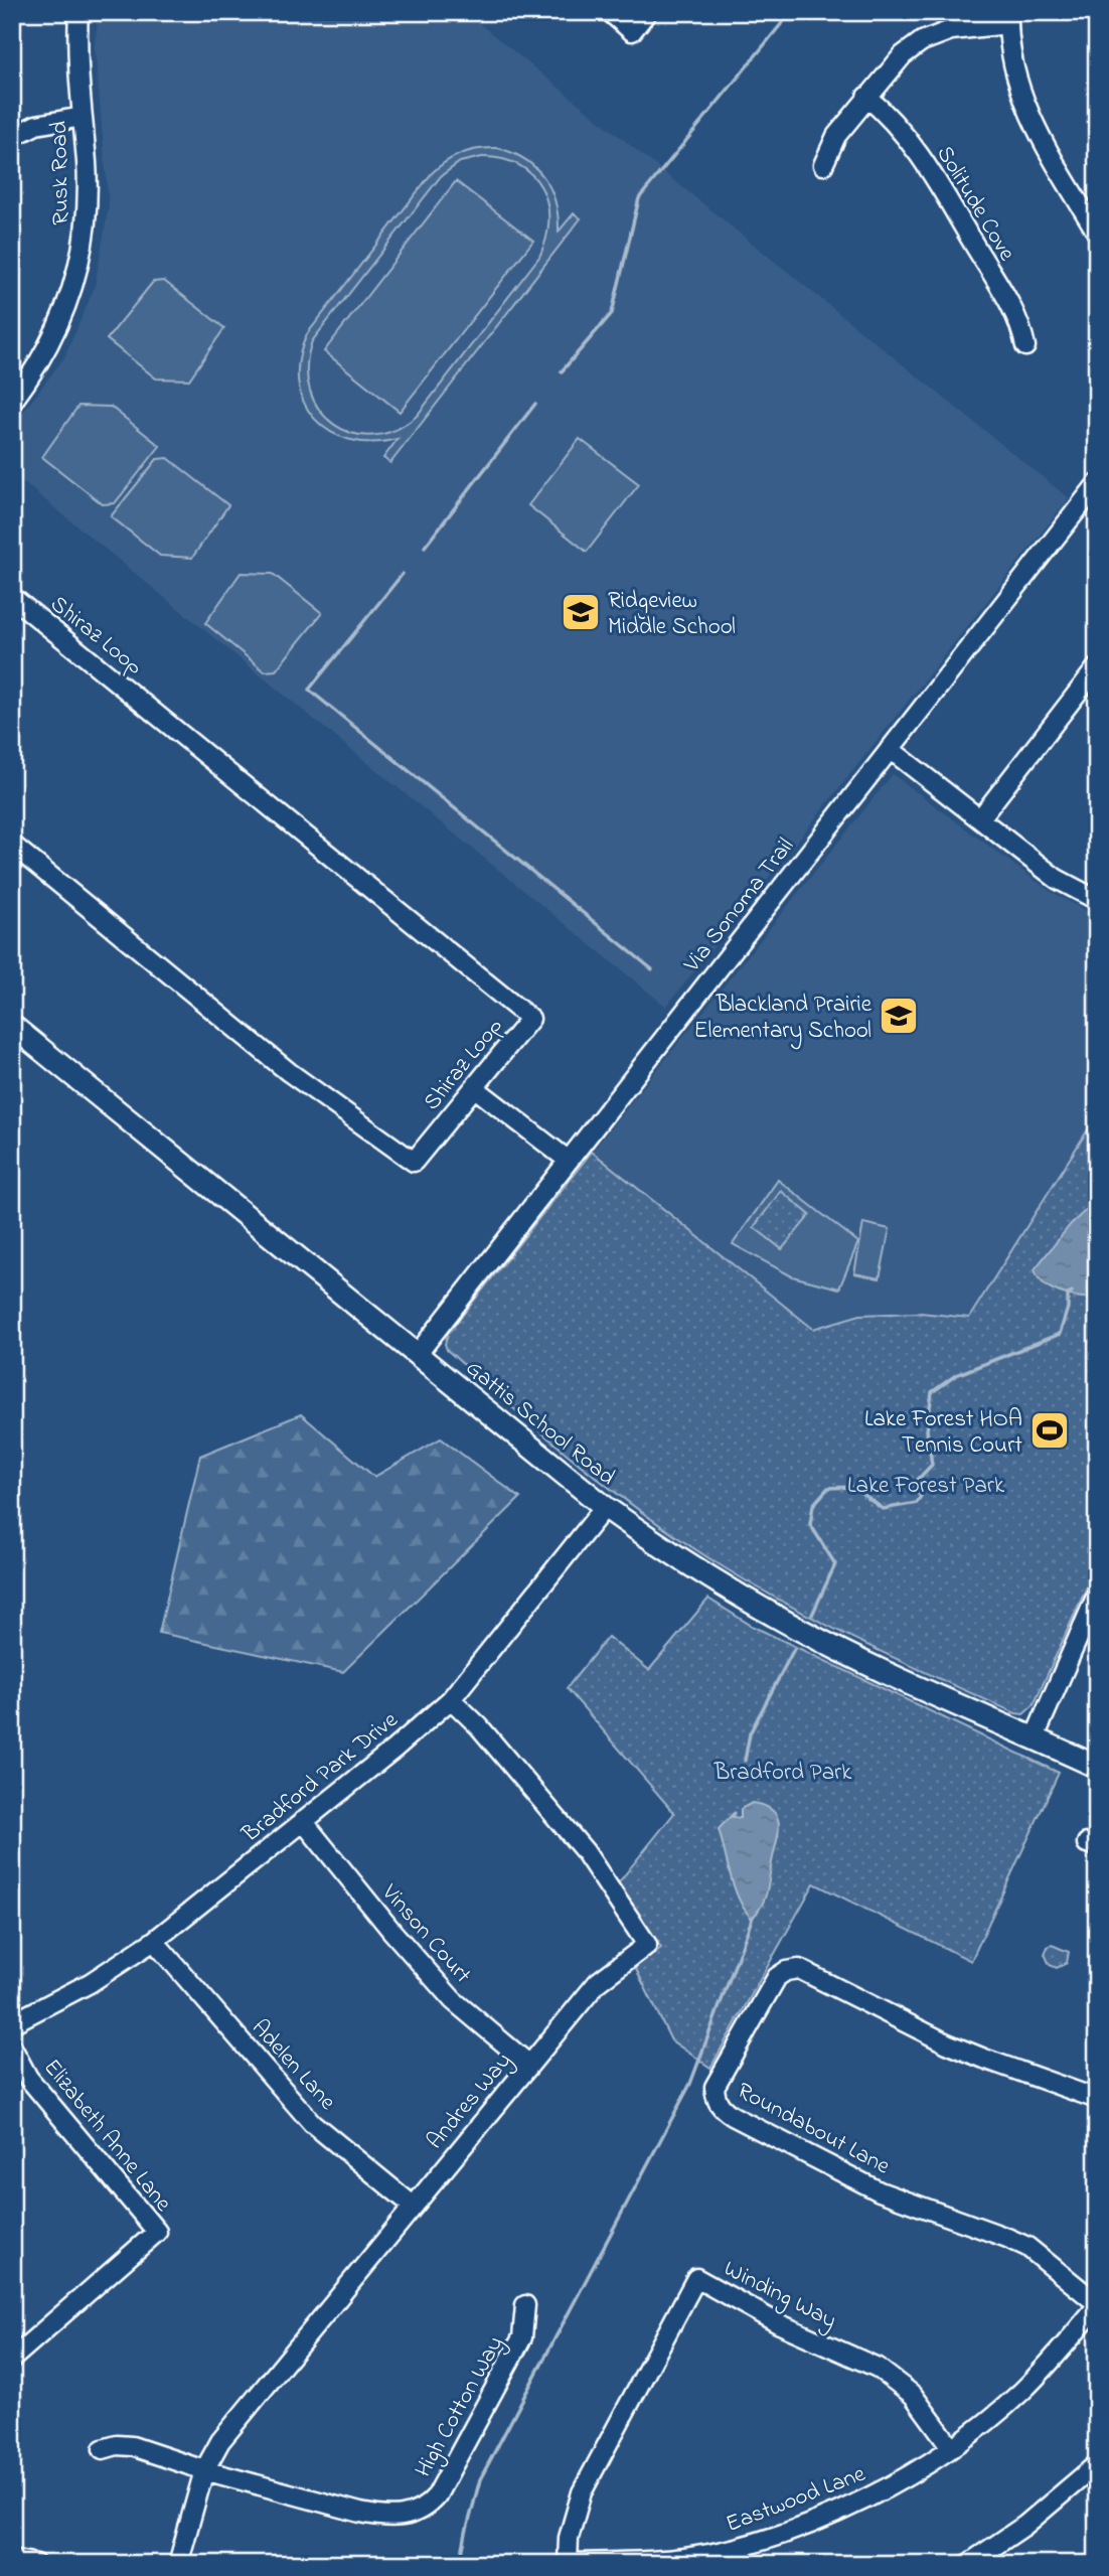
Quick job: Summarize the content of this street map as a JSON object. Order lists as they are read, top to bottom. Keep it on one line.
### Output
{"streets":{"main road":["Gattis School Road"],"street":["Rusk Road","Solitude Cove","Shiraz Loop","Via Sonoma Trail","Bradford Park Drive","Vinson Court","Adelen Lane","Andres Way","Roundabout Lane","Elizabeth Anne Lane","Winding Way","High Cotton Way","Eastwood Lane"]},"crossings":[["Via Sonoma Trail","Gattis School Road"],["Gattis School Road","Bradford Park Drive"],["Bradford Park Drive","Vinson Court"],["Bradford Park Drive","Adelen Lane"],["Bradford Park Drive","Andres Way"],["Vinson Court","Andres Way"],["Adelen Lane","Andres Way"],["Andres Way","High Cotton Way"],["Roundabout Lane","Eastwood Lane"],["Winding Way","Eastwood Lane"]],"parks":["Lake Forest Park","Bradford Park"],"places":{"school or university":["Ridgeview Middle School","Blackland Prairie Elementary School"],"sports":["Lake Forest HOA Tennis Court"]}}
